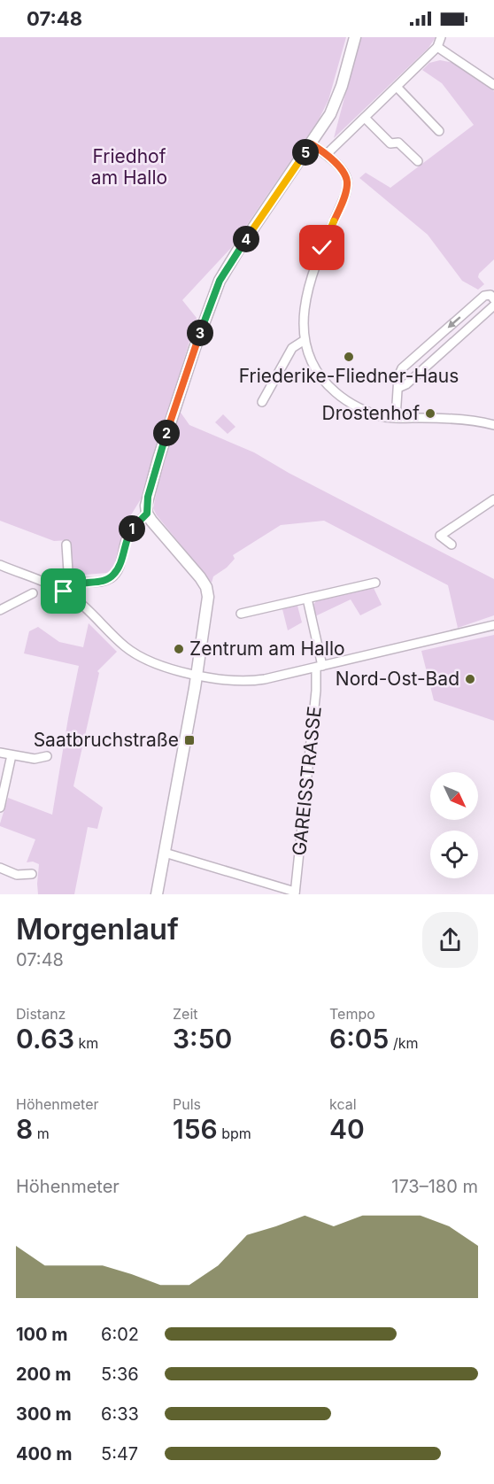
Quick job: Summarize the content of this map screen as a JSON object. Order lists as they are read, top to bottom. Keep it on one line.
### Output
{"streets":{"street":["GAREISSTRASSE"]},"parks":["Friedhof am Hallo"],"places":{"other":["Friederike-Fliedner-Haus","Drostenhof","Zentrum am Hallo","Nord-Ost-Bad"],"transit":["Saatbruchstraße"]},"north":"bottom right","page":{"status":"07:48","pins":["5","4","3","2","1"],"heading":["Morgenlauf","07:48"],"stats":[["Distanz","0.63 km"],["Zeit","3:50"],["Tempo","6:05 /km"],["Höhenmeter","8 m"],["Puls","156 bpm"],["kcal","40"]],"chart":["Höhenmeter","173–180 m"],"list":[{"name":"100 m","note":"6:02"},{"name":"200 m","note":"5:36"},{"name":"300 m","note":"6:33"},{"name":"400 m","note":"5:47"}]}}
